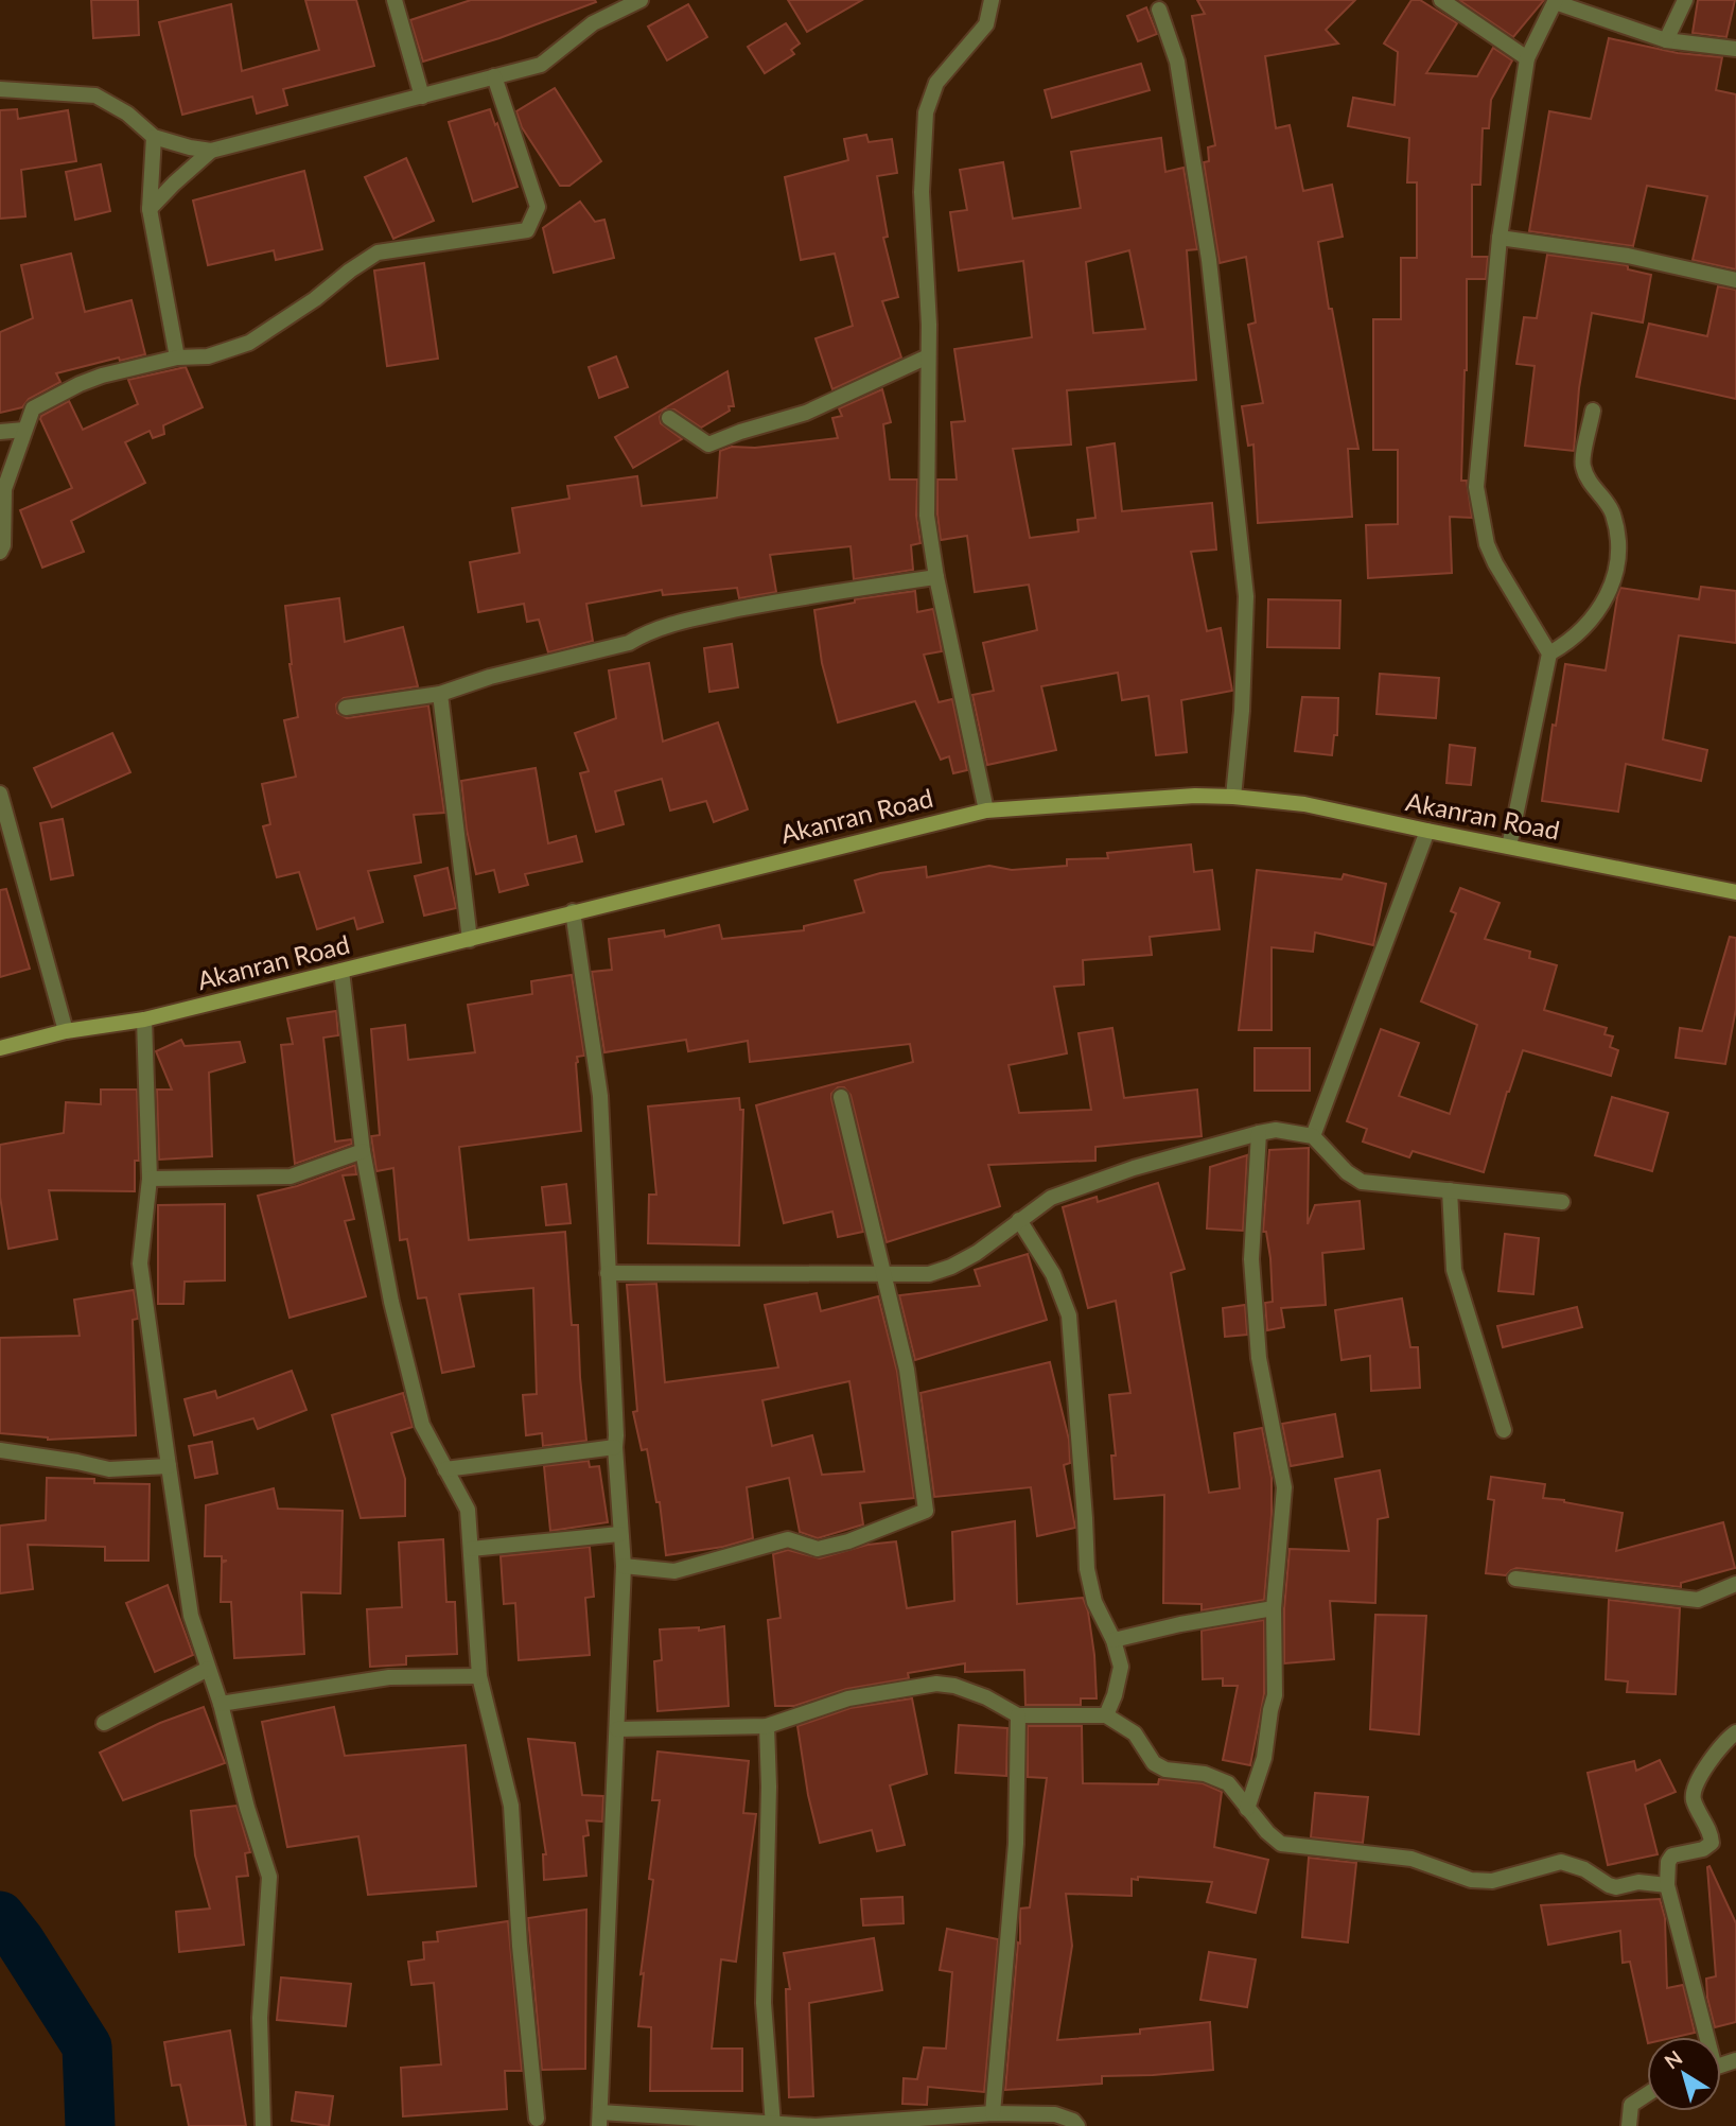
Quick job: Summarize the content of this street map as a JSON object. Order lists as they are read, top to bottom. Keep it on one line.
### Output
{"streets":{"main road":["Akanran Road"]},"north":"top left"}
